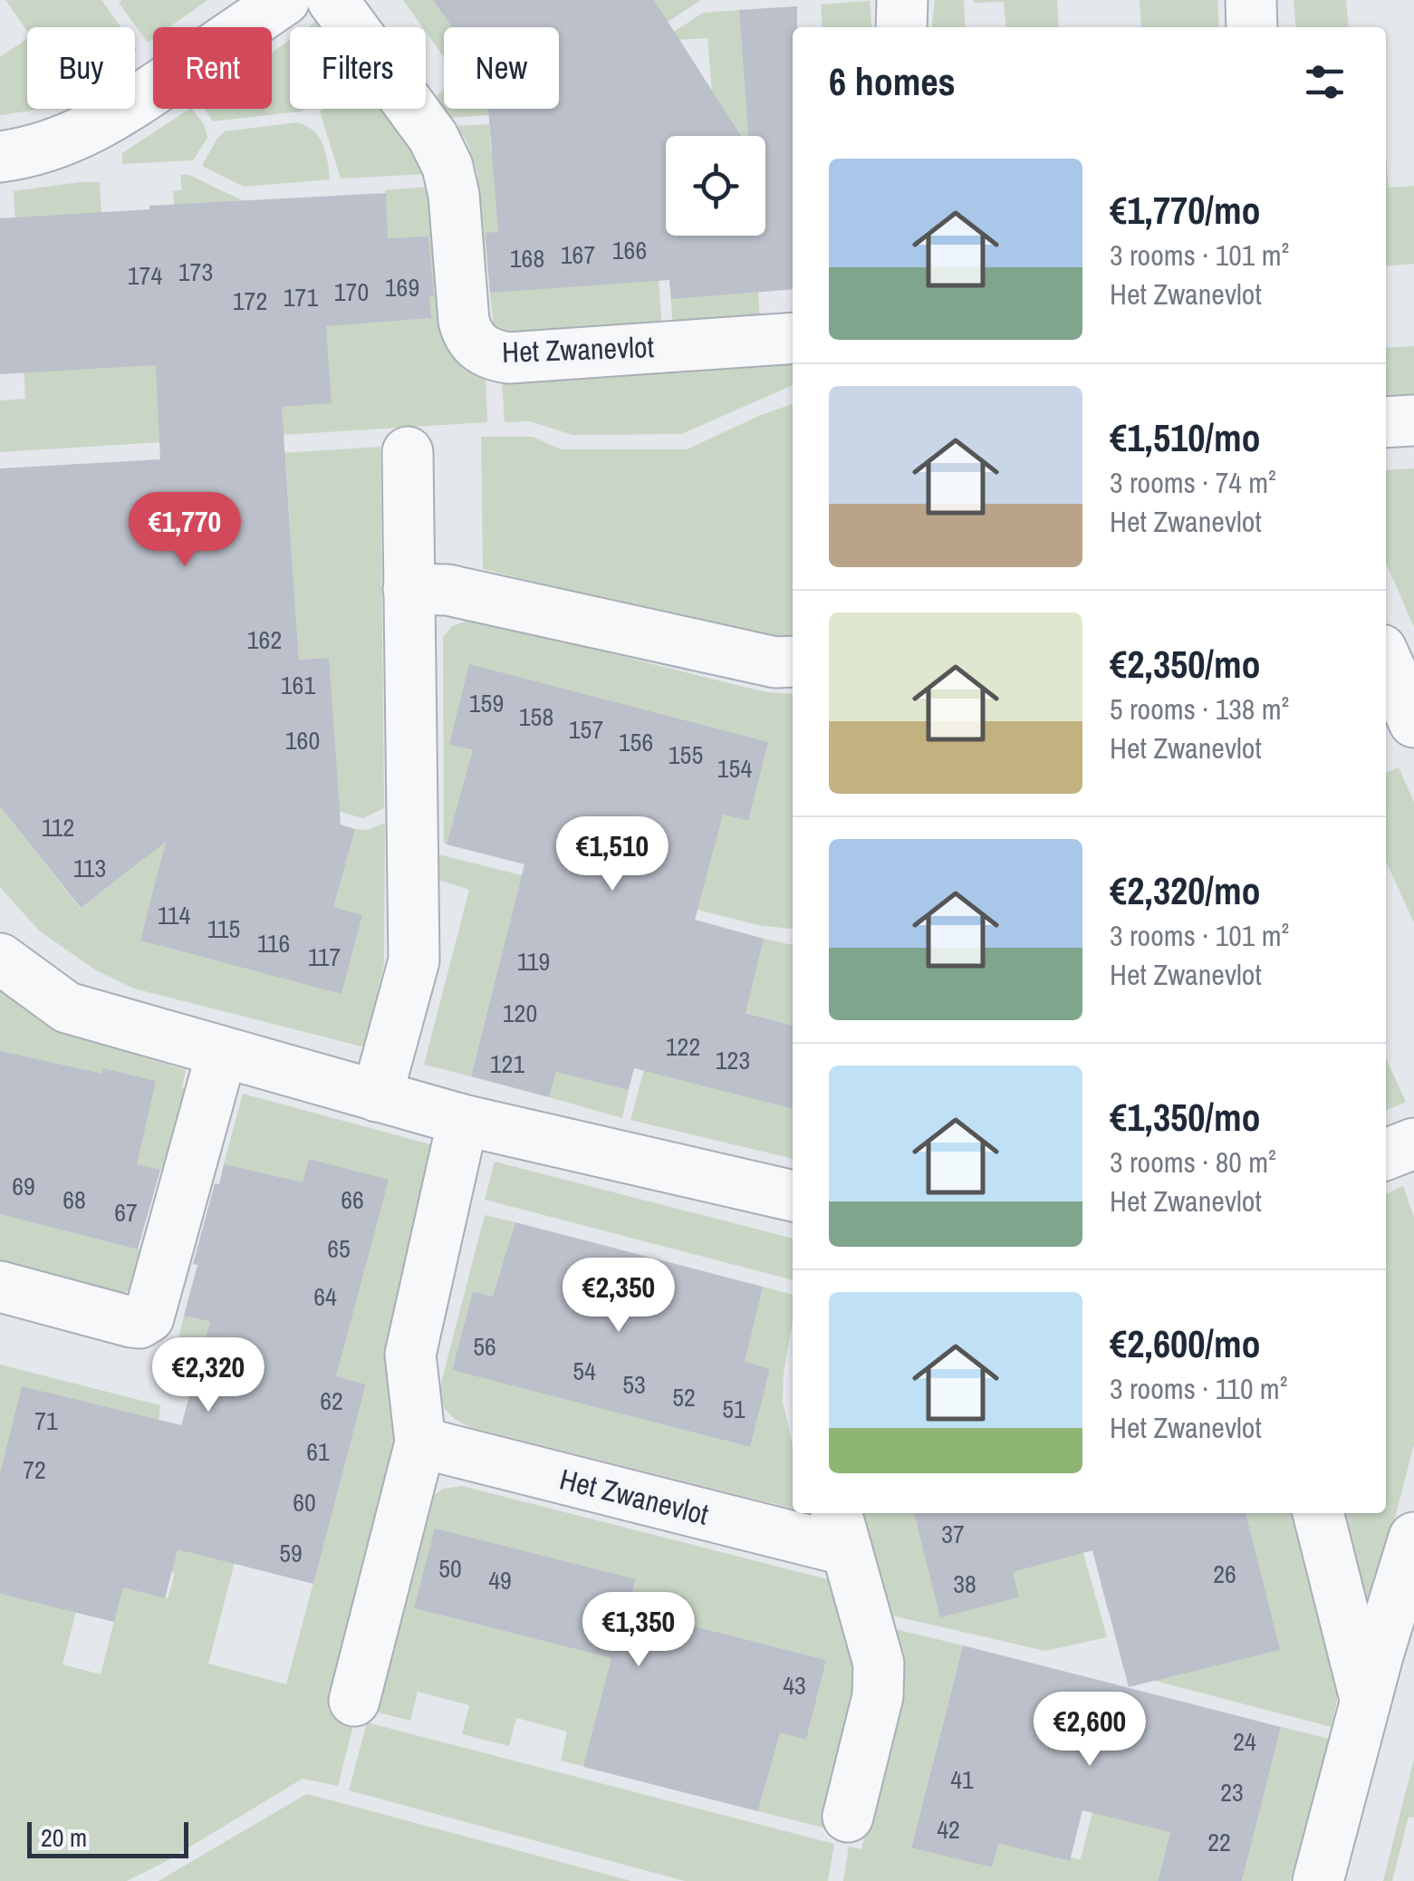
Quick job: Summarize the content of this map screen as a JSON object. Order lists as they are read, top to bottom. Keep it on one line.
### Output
{"streets":{"street":["Het Zwanevlot"]},"house_numbers":["166","167","168","173","174","169","170","171","172","162","161","159","158","157","160","156","155","154","112","113","114","115","116","117","119","120","122","123","121","69","68","66","67","65","64","56","54","53","52","62","51","71","61","72","60","37","59","50","26","49","38","43","24","41","23","42","22"],"scale_bar":"20 m","page":{"chip":["Buy","Rent","Filters","New"],"heading":"6 homes","list":[{"name":"€1,770/mo","note":"3 rooms · 101 m² · Het Zwanevlot"},{"name":"€1,510/mo","note":"3 rooms · 74 m² · Het Zwanevlot"},{"name":"€2,350/mo","note":"5 rooms · 138 m² · Het Zwanevlot"},{"name":"€2,320/mo","note":"3 rooms · 101 m² · Het Zwanevlot"},{"name":"€1,350/mo","note":"3 rooms · 80 m² · Het Zwanevlot"},{"name":"€2,600/mo","note":"3 rooms · 110 m² · Het Zwanevlot"}],"price":["€1,770","€1,510","€2,350","€2,320","€1,350","€2,600"],"scale":"20 m"}}
